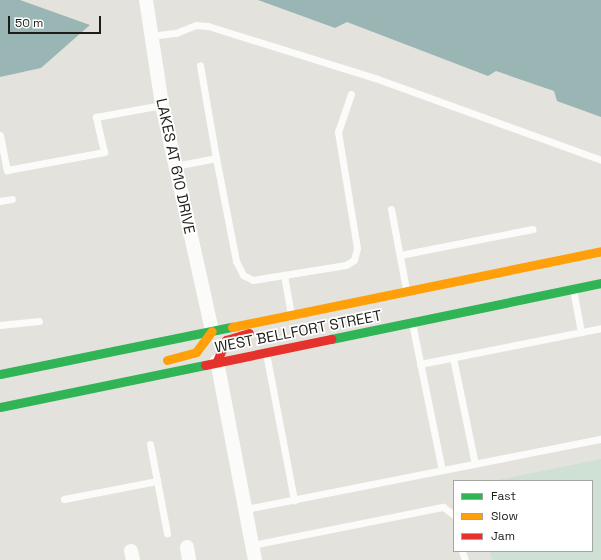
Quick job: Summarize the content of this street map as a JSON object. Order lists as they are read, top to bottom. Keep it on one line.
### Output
{"streets":{"main road":["WEST BELLFORT STREET"],"street":["LAKES AT 610 DRIVE"]},"crossings":[["LAKES AT 610 DRIVE","WEST BELLFORT STREET"]],"legend":["Fast","Slow","Jam"],"scale_bar":"50 m"}
